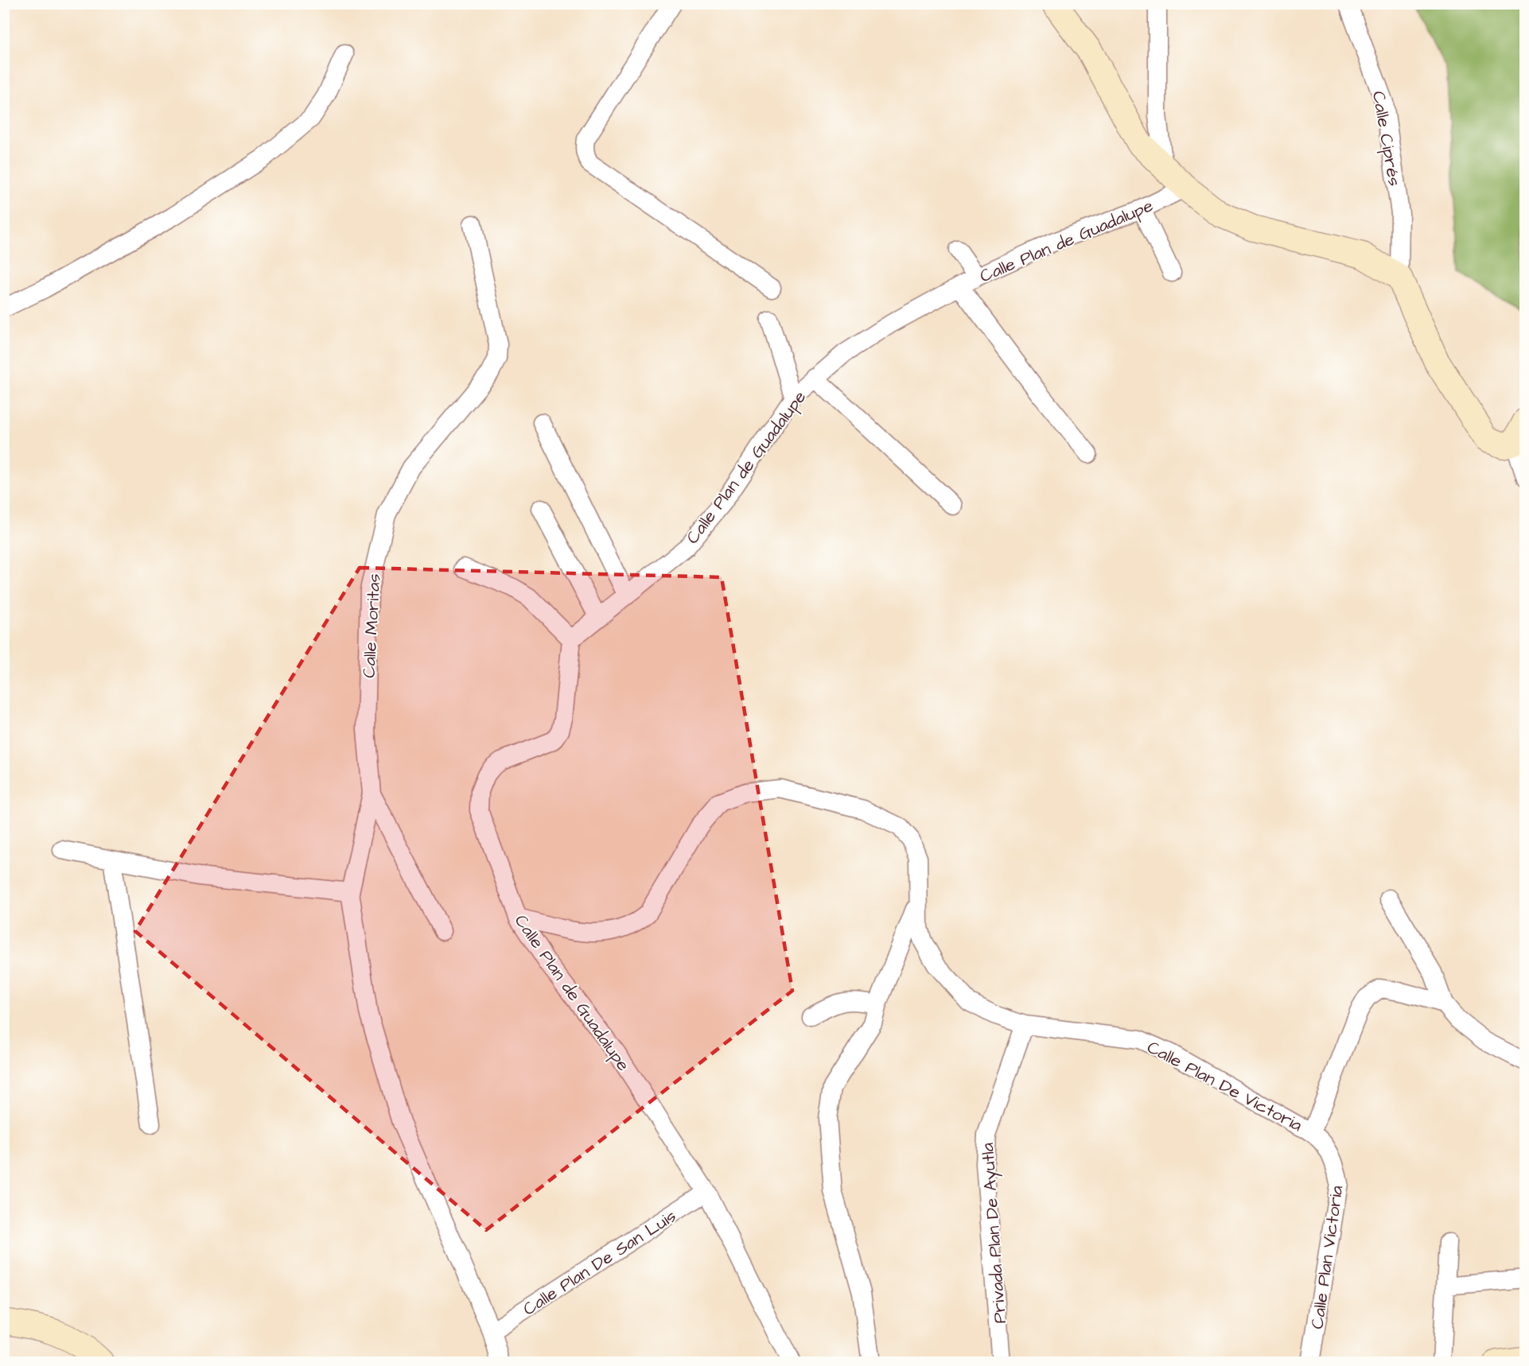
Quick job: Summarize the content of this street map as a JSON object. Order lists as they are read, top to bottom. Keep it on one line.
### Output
{"streets":{"street":["Calle Ciprés","Calle Plan de Guadalupe","Calle Moritas","Calle Plan De Victoria","Privada Plan De Ayutla","Calle Plan Victoria","Calle Plan De San Luis"]},"crossings":[["Calle Plan de Guadalupe","Calle Plan De Victoria"],["Calle Plan de Guadalupe","Calle Plan De San Luis"],["Calle Plan De Victoria","Privada Plan De Ayutla"],["Calle Plan De Victoria","Calle Plan Victoria"]]}
